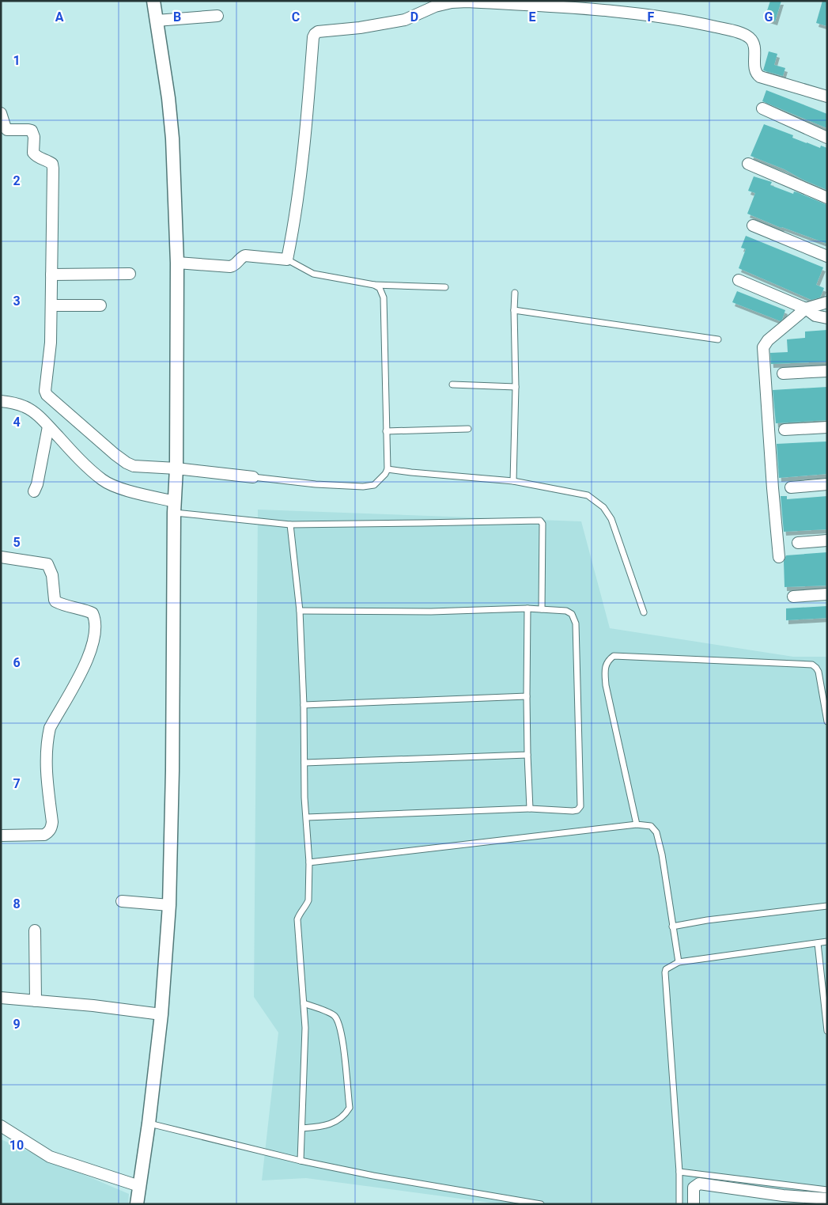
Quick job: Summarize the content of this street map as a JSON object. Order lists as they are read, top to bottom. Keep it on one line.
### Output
{"grid":{"columns":["A","B","C","D","E","F","G"],"rows":["1","2","3","4","5","6","7","8","9","10"]}}
